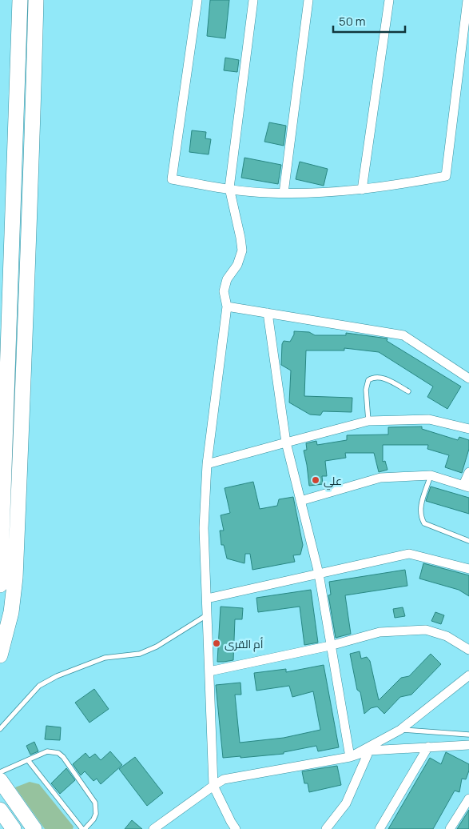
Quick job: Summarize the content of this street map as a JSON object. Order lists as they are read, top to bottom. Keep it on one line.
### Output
{"places":["علي","أم القرى"],"scale_bar":"50 m"}
